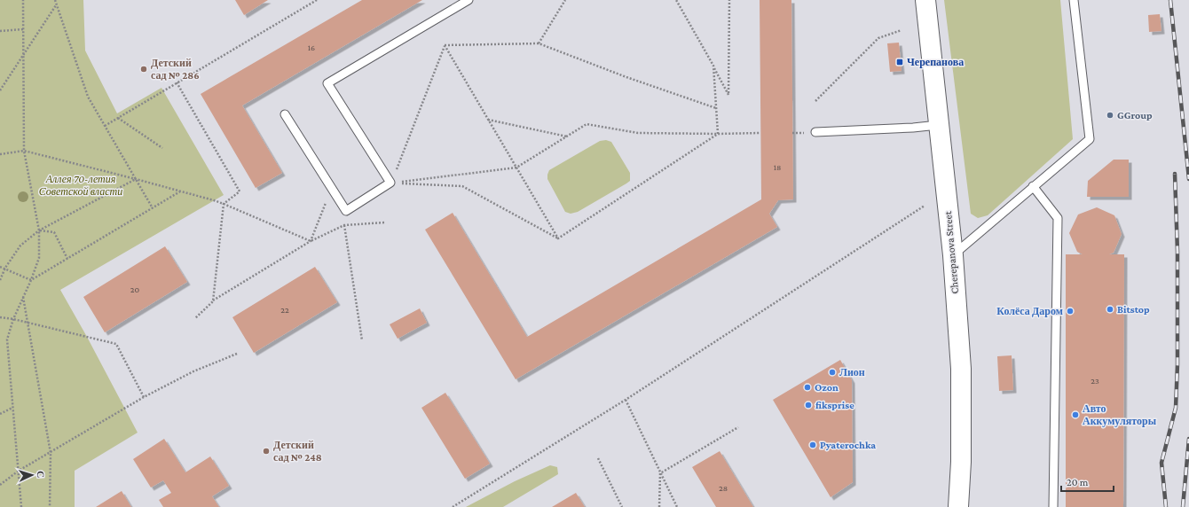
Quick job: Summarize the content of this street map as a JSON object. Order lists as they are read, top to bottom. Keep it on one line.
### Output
{"streets":{"main road":["Cherepanova Street"]},"parks":["Аллея 70-летия Советской власти"],"places":{"transit":["Черепанова"],"other":["Детский сад № 286","GGroup","Bitstop","Колёса Даром","Лион","Ozon","fiksprise","Авто Аккумуляторы","Pyaterochka","Детский сад № 248"]},"house_numbers":["16","18","20","22","23","28"],"scale_bar":"20 m","north":"right"}
